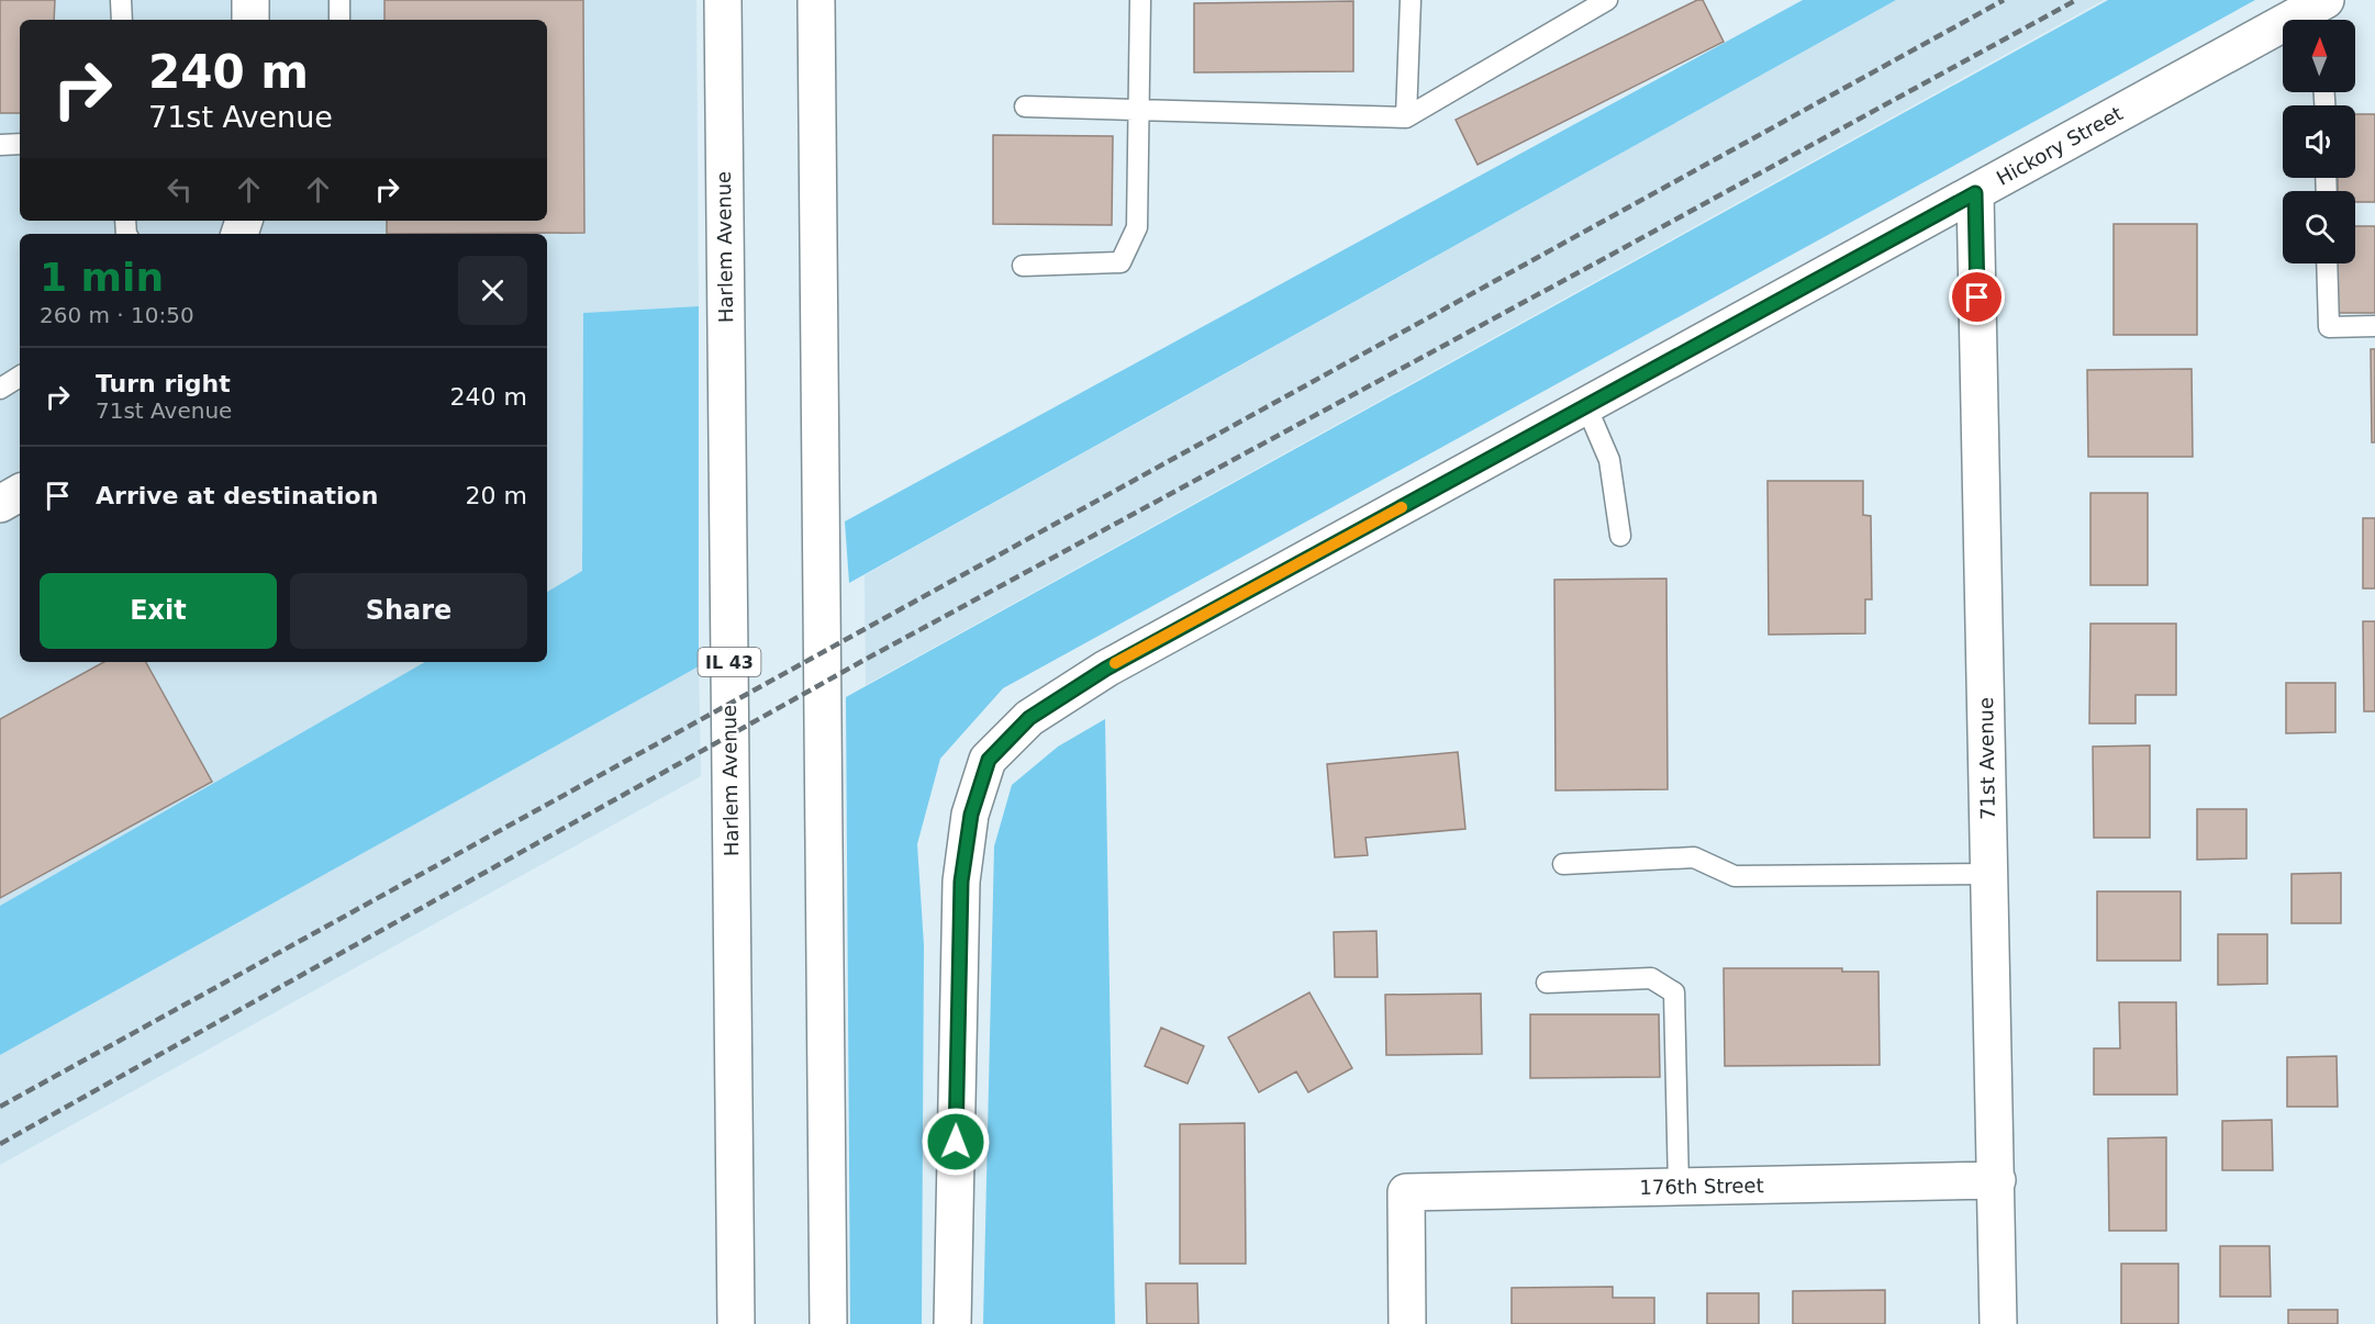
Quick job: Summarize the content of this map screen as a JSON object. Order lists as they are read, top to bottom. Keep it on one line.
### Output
{"streets":{"street":["Hickory Street","Harlem Avenue","IL 43","71st Avenue","176th Street"]},"crossings":[["Hickory Street","71st Avenue"],["71st Avenue","176th Street"]],"north":"top","page":{"turn":["240 m","71st Avenue"],"heading":["1 min","260 m · 10:50"],"list":[{"name":"Turn right","note":"71st Avenue","value":"240 m"},{"name":"Arrive at destination","value":"20 m"}],"buttons":["Exit","Share"]}}
